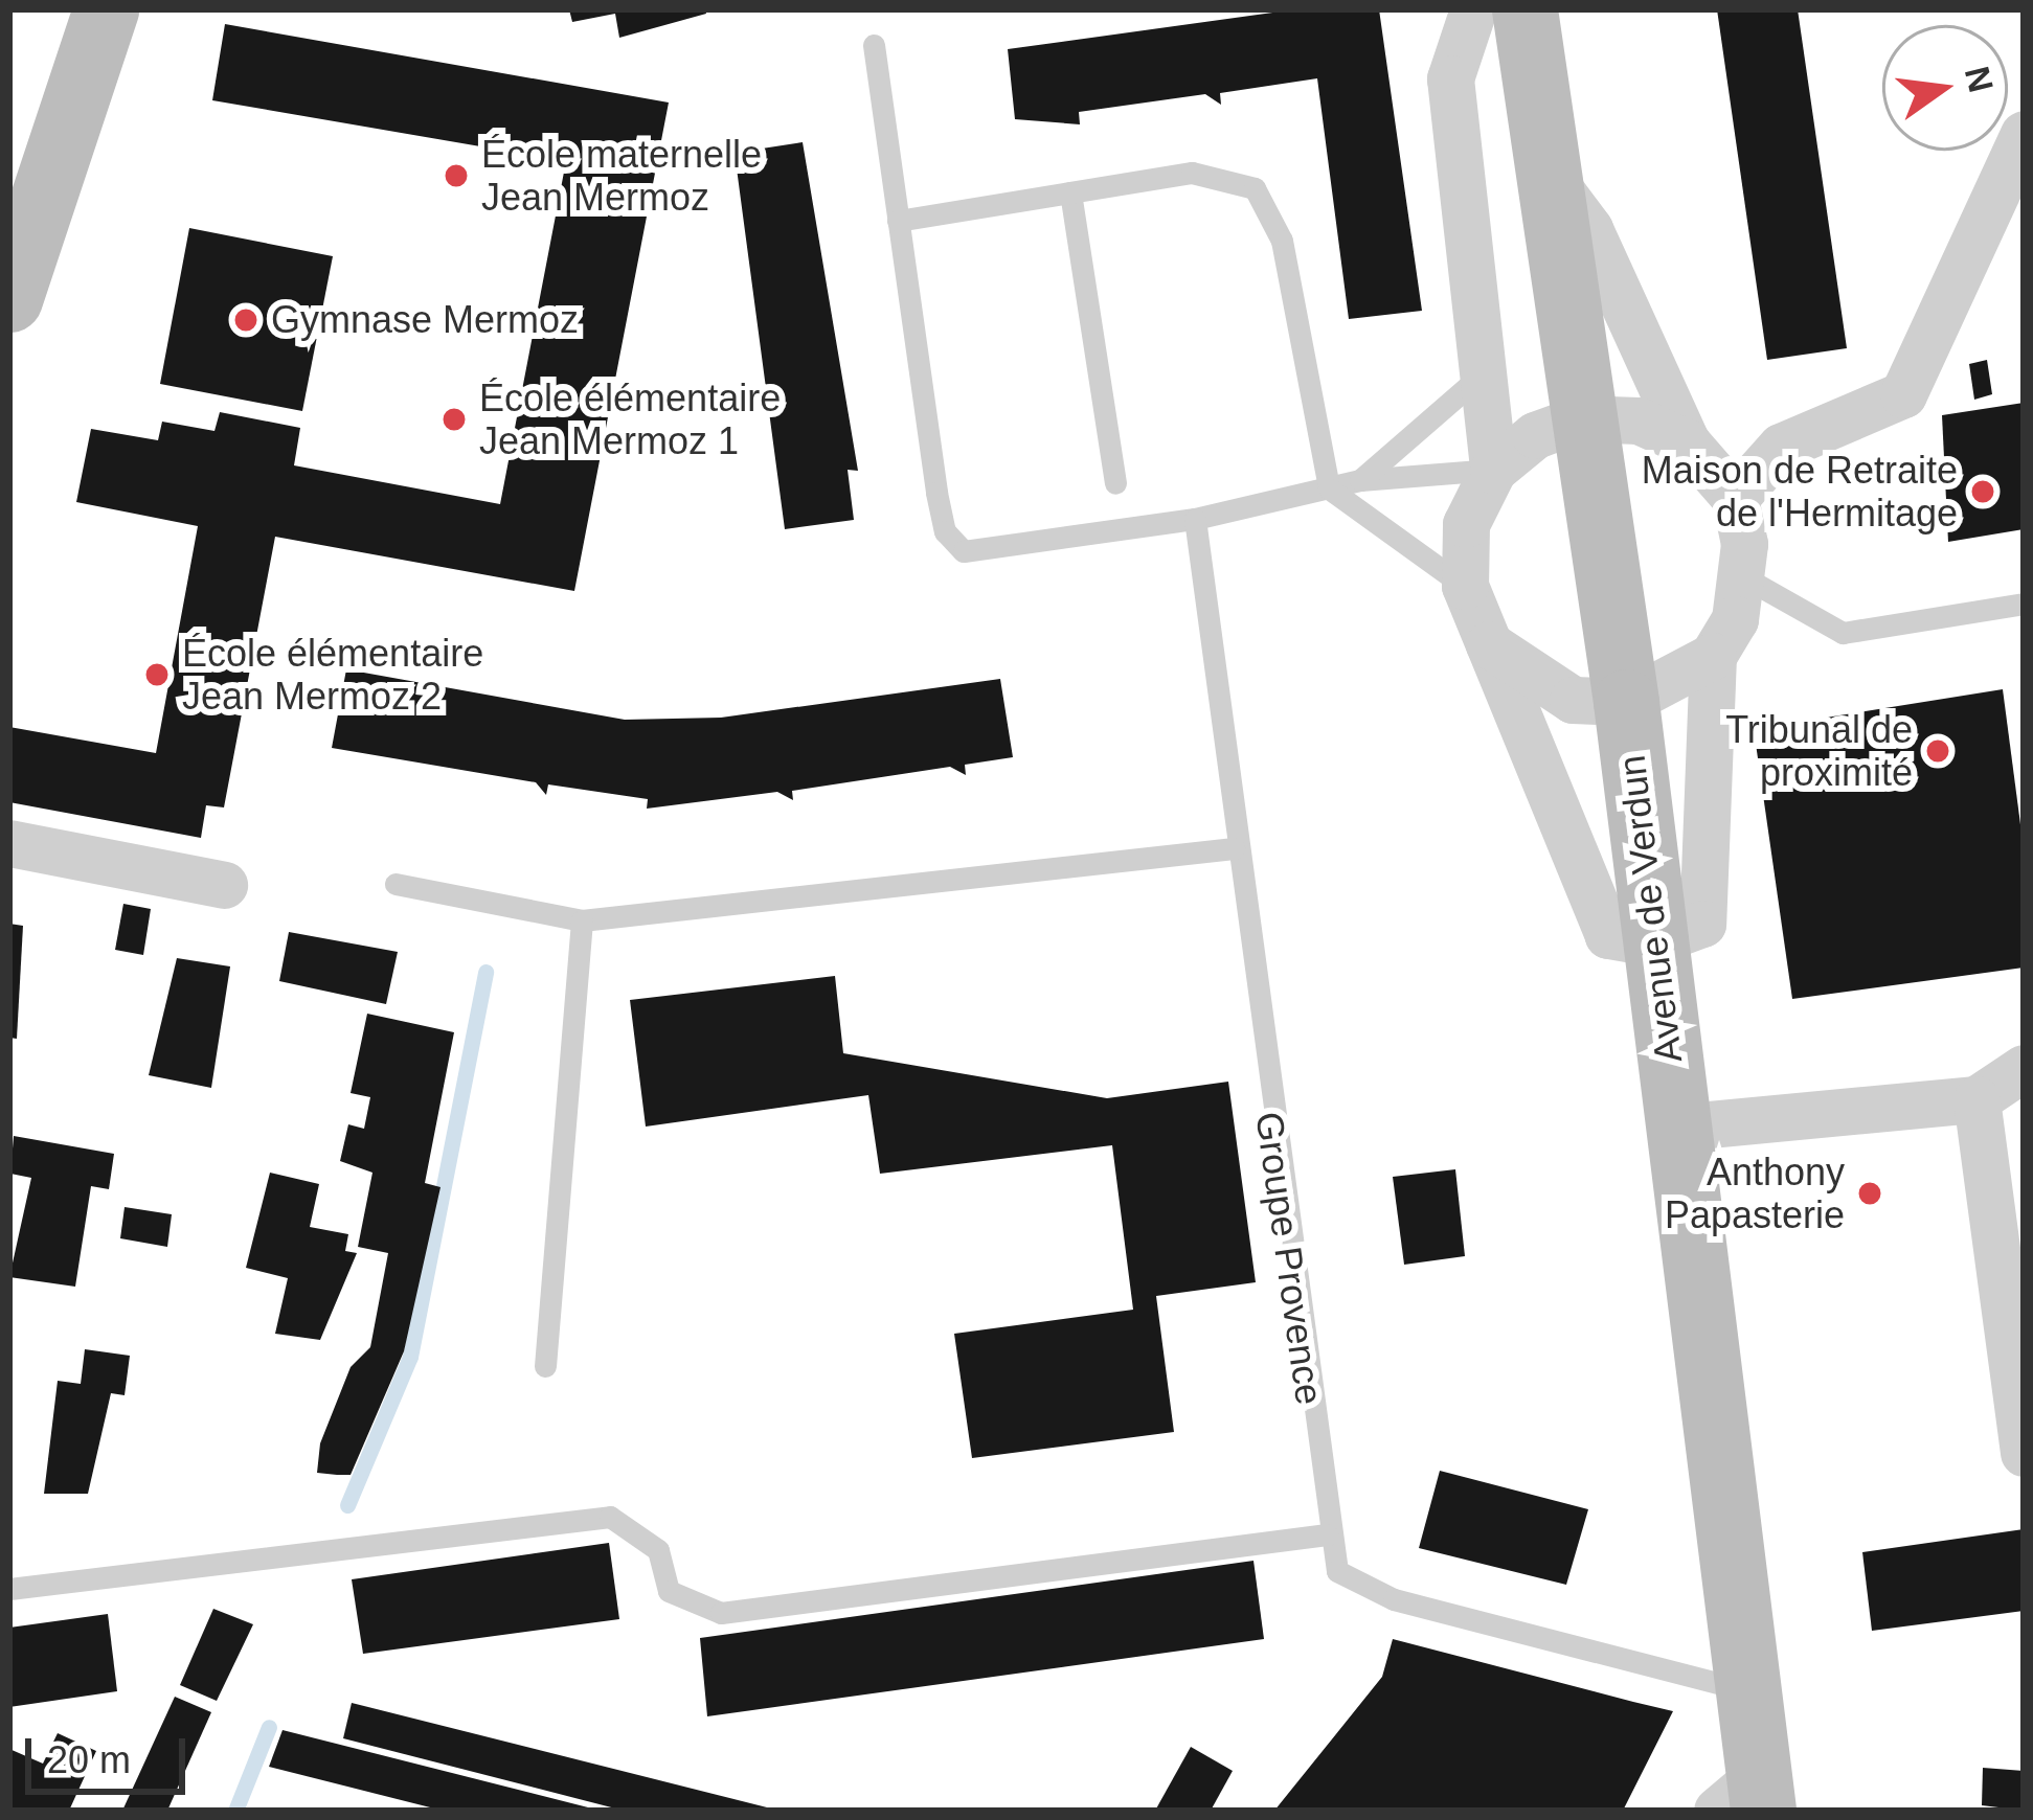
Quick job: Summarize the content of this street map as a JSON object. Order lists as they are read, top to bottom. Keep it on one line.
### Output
{"streets":{"main road":["Avenue de Verdun"],"lane":["Groupe Provence"]},"crossings":[["Avenue de Verdun","Groupe Provence"]],"places":["École maternelle Jean Mermoz","Gymnase Mermoz","École élémentaire Jean Mermoz 1","Maison de Retraite de l'Hermitage","École élémentaire Jean Mermoz 2","Tribunal de proximité","Anthony Papasterie"],"scale_bar":"20 m","north":"right"}
